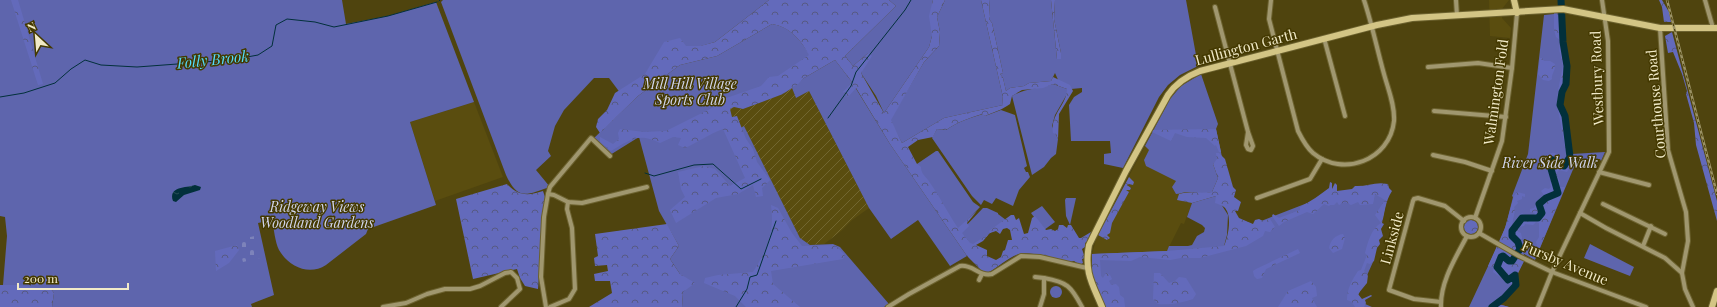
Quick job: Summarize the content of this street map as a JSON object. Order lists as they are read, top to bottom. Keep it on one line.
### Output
{"streets":{"street":["Lullington Garth","Westbury Road","Walmington Fold","Courthouse Road","Linkside","Fursby Avenue"]},"crossings":[["Lullington Garth","Westbury Road"],["Lullington Garth","Walmington Fold"],["Lullington Garth","Courthouse Road"],["Walmington Fold","Linkside"],["Walmington Fold","Fursby Avenue"],["Linkside","Fursby Avenue"]],"water":["Folly Brook"],"parks":["Mill Hill Village Sports Club","River Side Walk","Ridgeway Views Woodland Gardens"],"scale_bar":"200 m","north":"top left"}
